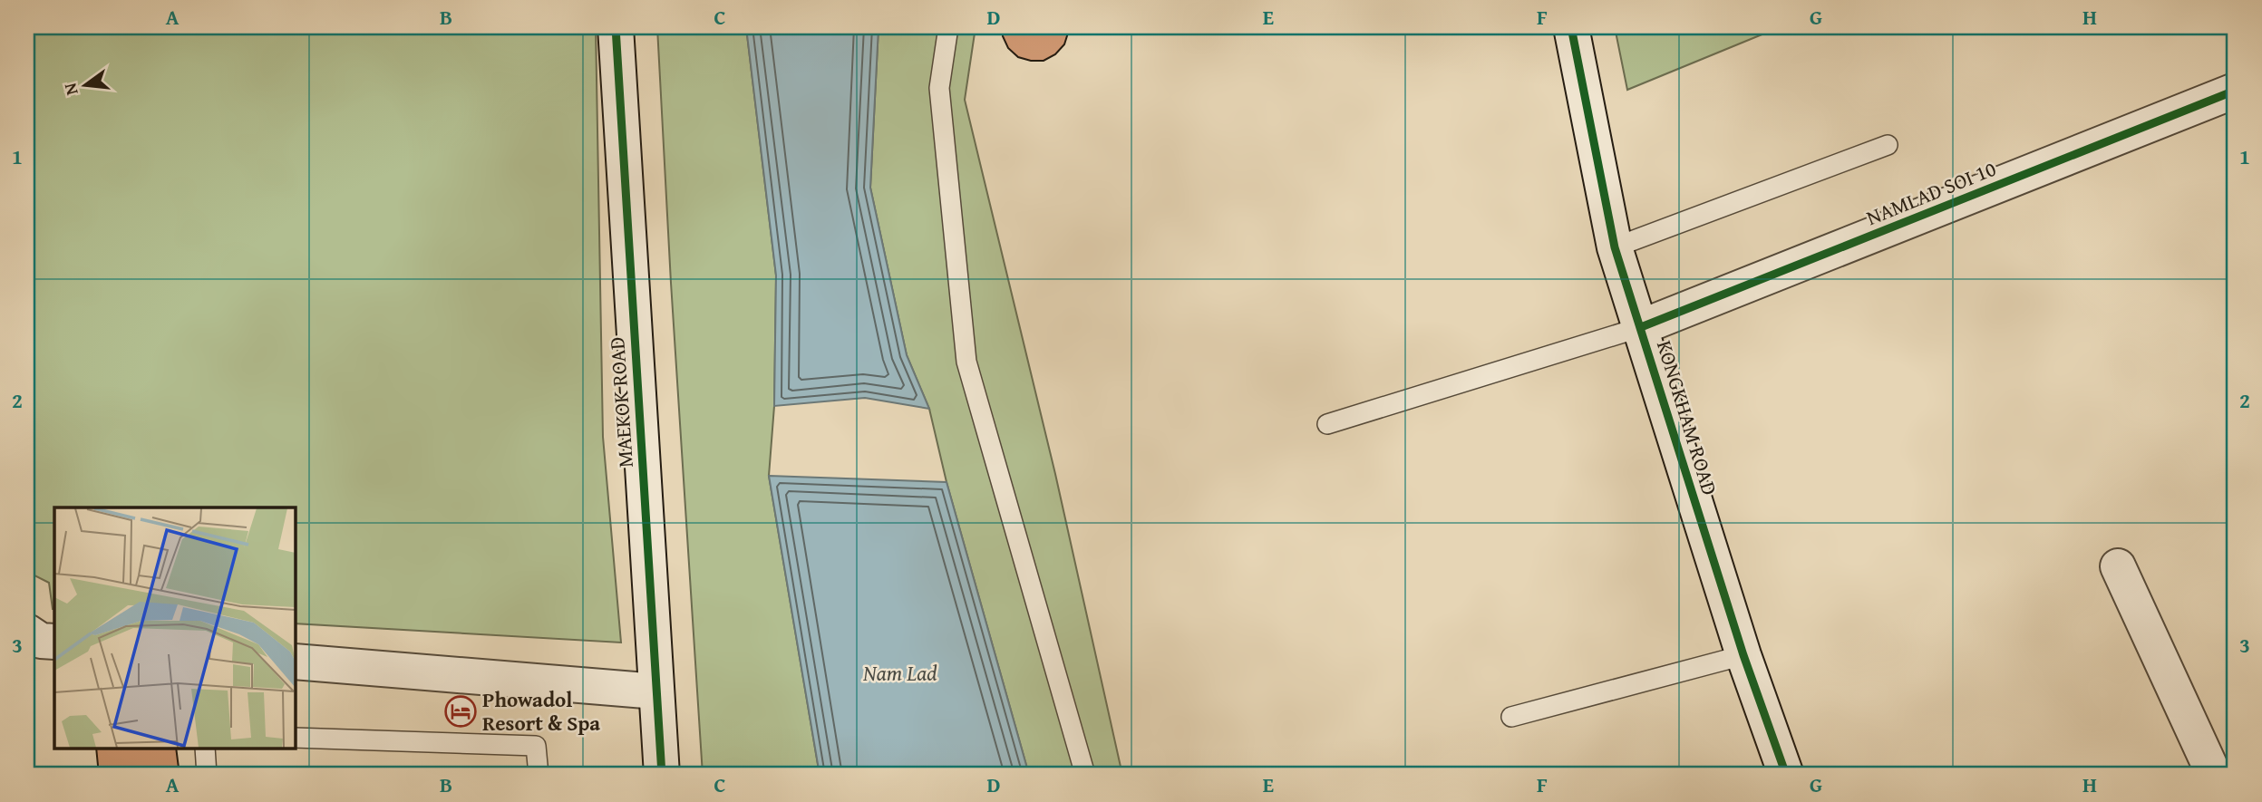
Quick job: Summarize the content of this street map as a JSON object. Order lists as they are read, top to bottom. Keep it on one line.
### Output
{"streets":{"street":["NAMLAD SOI 10","MAEKOK ROAD","KONGKHAM ROAD"]},"crossings":[["NAMLAD SOI 10","KONGKHAM ROAD"]],"water":["Nam Lad"],"places":{"hotel":["Phowadol Resort & Spa"]},"north":"left","grid":{"columns":["A","B","C","D","E","F","G","H"],"rows":["1","2","3"]}}
